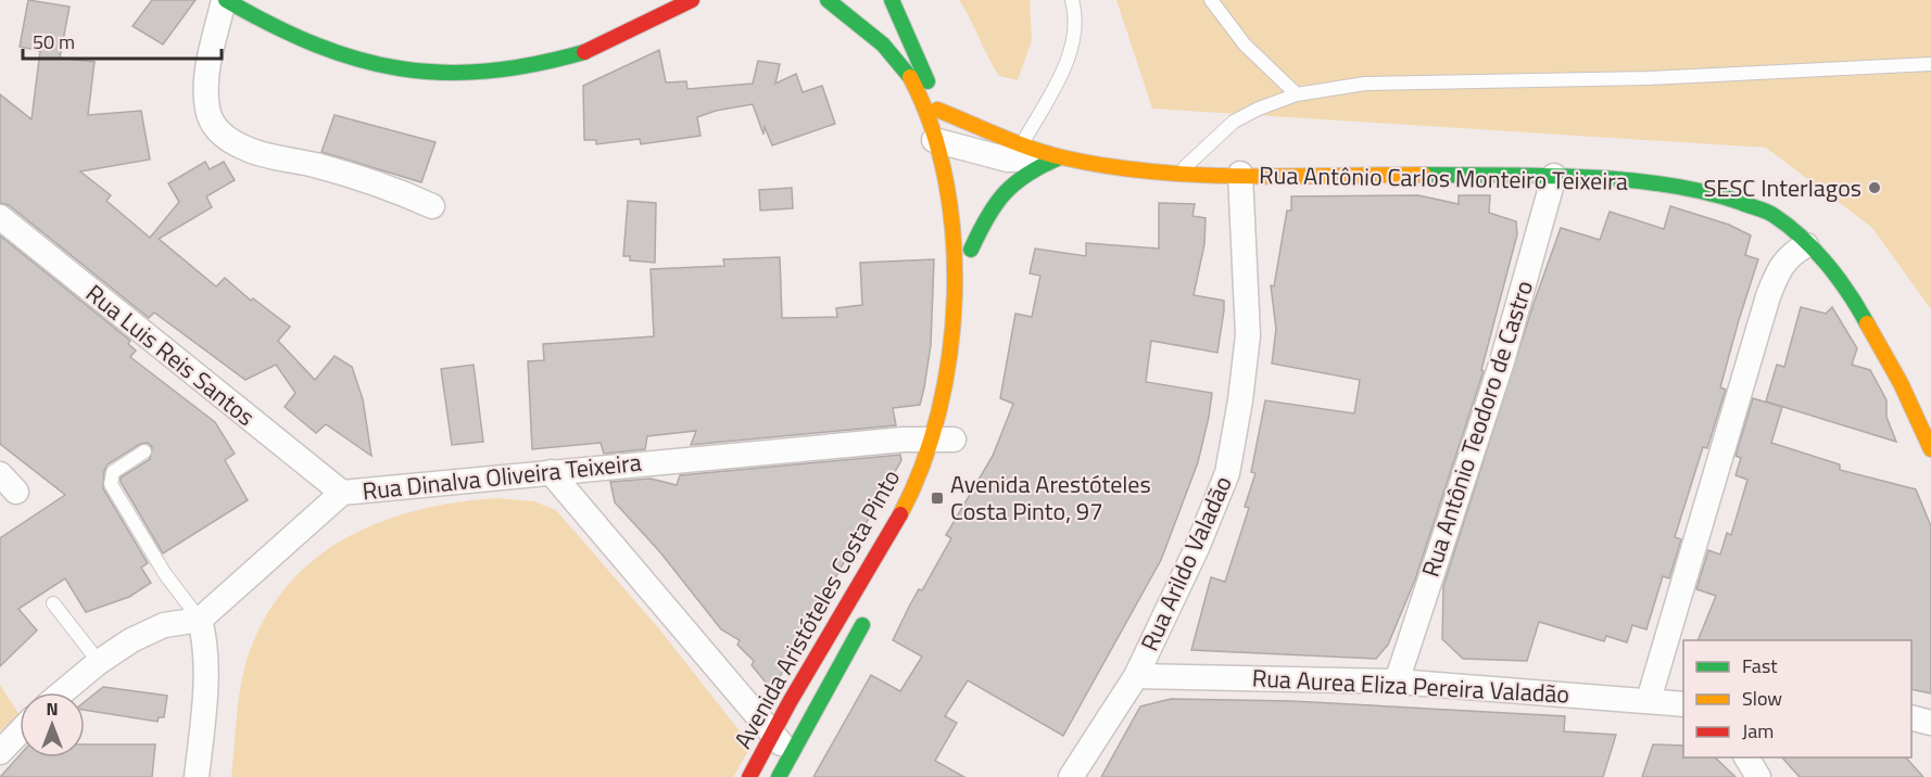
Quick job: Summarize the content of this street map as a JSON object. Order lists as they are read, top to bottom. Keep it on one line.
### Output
{"streets":{"main road":["Rua Antônio Carlos Monteiro Teixeira","Avenida Aristóteles Costa Pinto"],"street":["Rua Luis Reis Santos","Rua Antônio Teodoro de Castro","Rua Dinalva Oliveira Teixeira","Rua Arildo Valadão","Rua Aurea Eliza Pereira Valadão"]},"crossings":[["Rua Antônio Carlos Monteiro Teixeira","Rua Antônio Teodoro de Castro"],["Rua Antônio Carlos Monteiro Teixeira","Rua Arildo Valadão"],["Rua Antônio Carlos Monteiro Teixeira","Avenida Aristóteles Costa Pinto"],["Rua Luis Reis Santos","Rua Dinalva Oliveira Teixeira"],["Rua Antônio Teodoro de Castro","Rua Aurea Eliza Pereira Valadão"],["Rua Dinalva Oliveira Teixeira","Avenida Aristóteles Costa Pinto"],["Rua Arildo Valadão","Rua Aurea Eliza Pereira Valadão"]],"places":{"other":["SESC Interlagos"],"transit":["Avenida Arestóteles Costa Pinto, 97"]},"legend":["Fast","Slow","Jam"],"scale_bar":"50 m","north":"top"}
